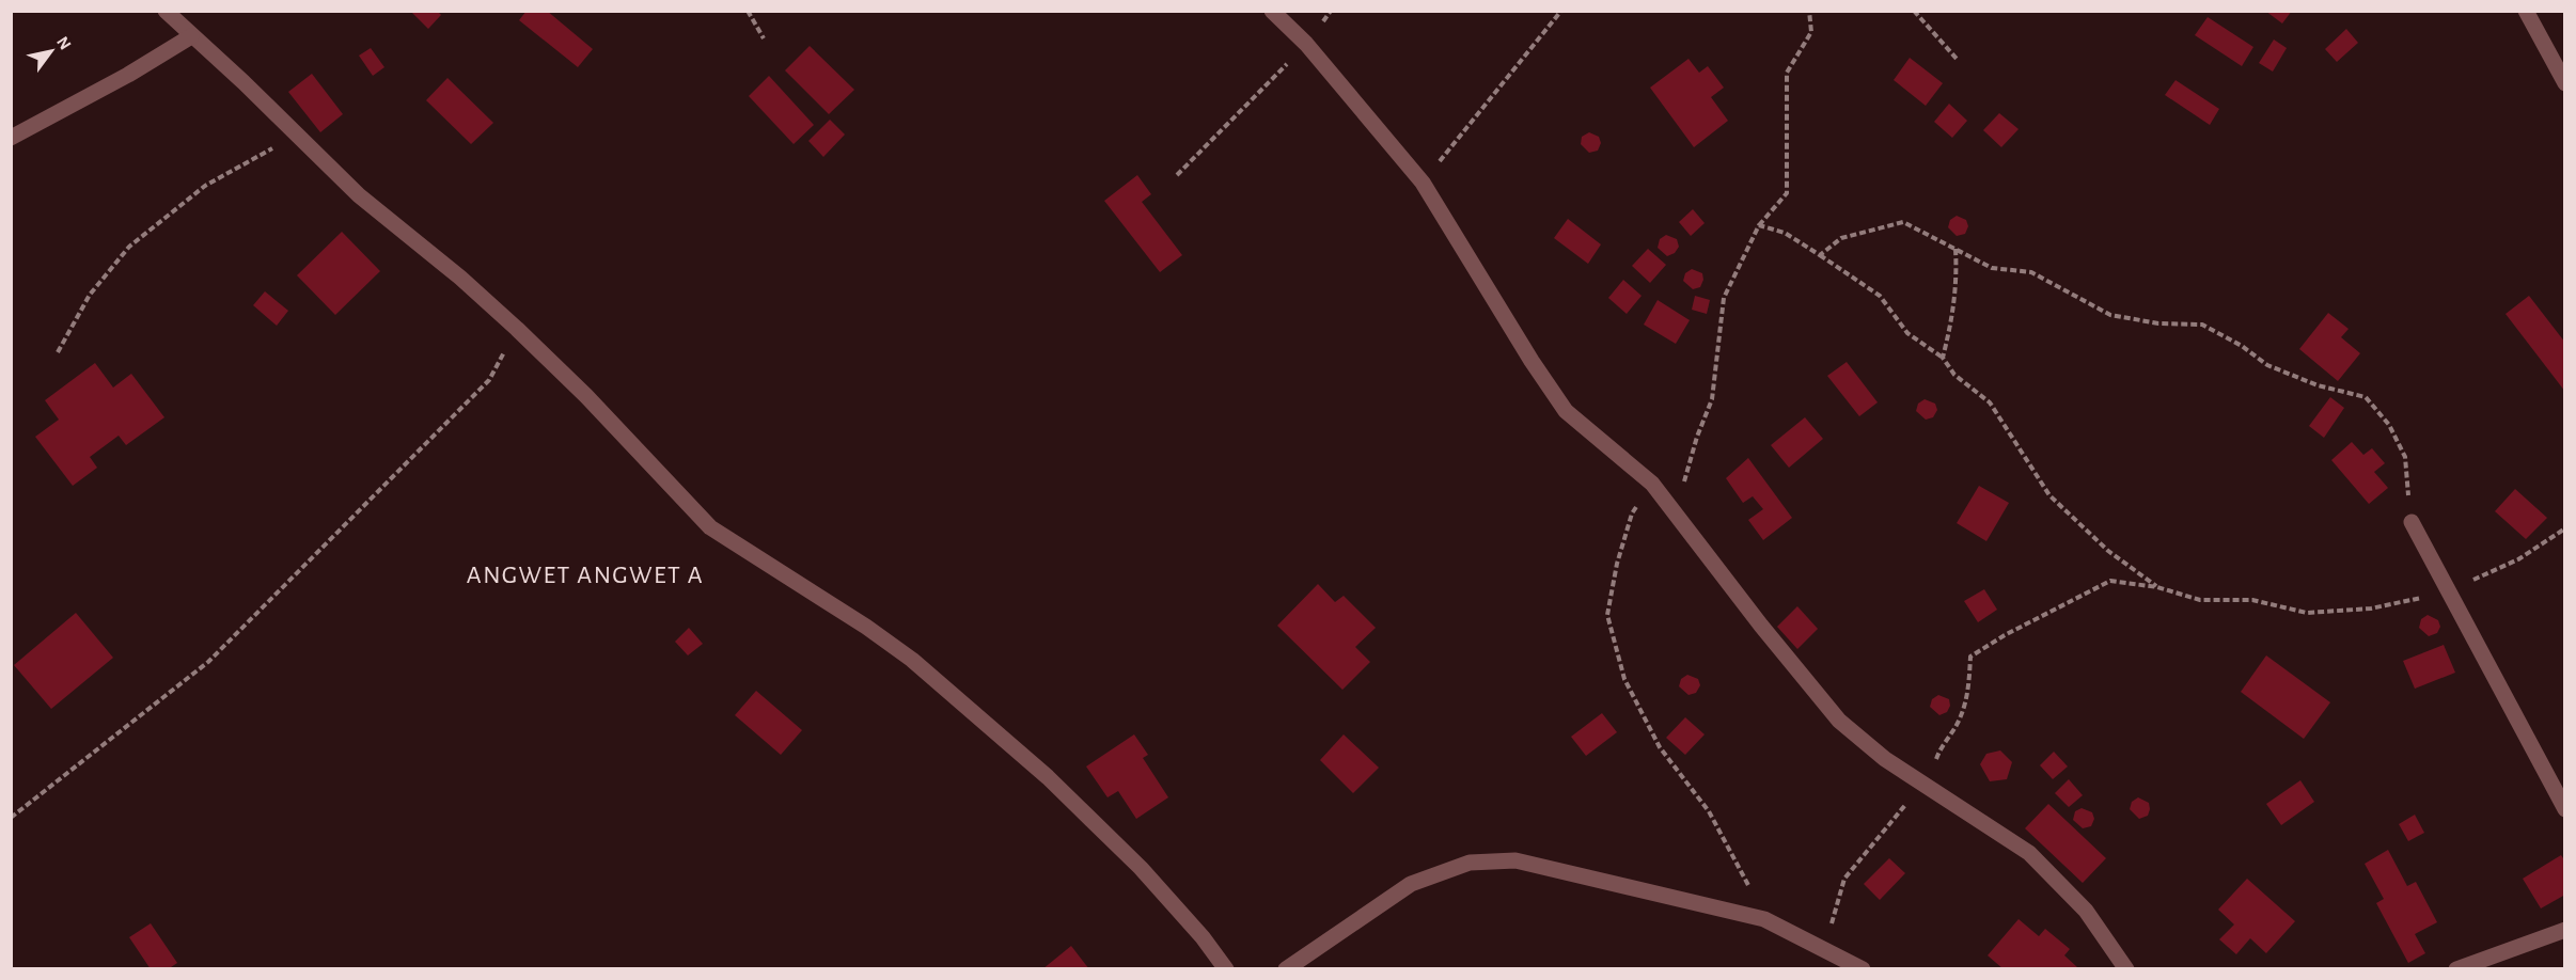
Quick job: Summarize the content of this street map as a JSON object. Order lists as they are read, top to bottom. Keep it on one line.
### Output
{"districts":["ANGWET ANGWET A"],"north":"top right"}
